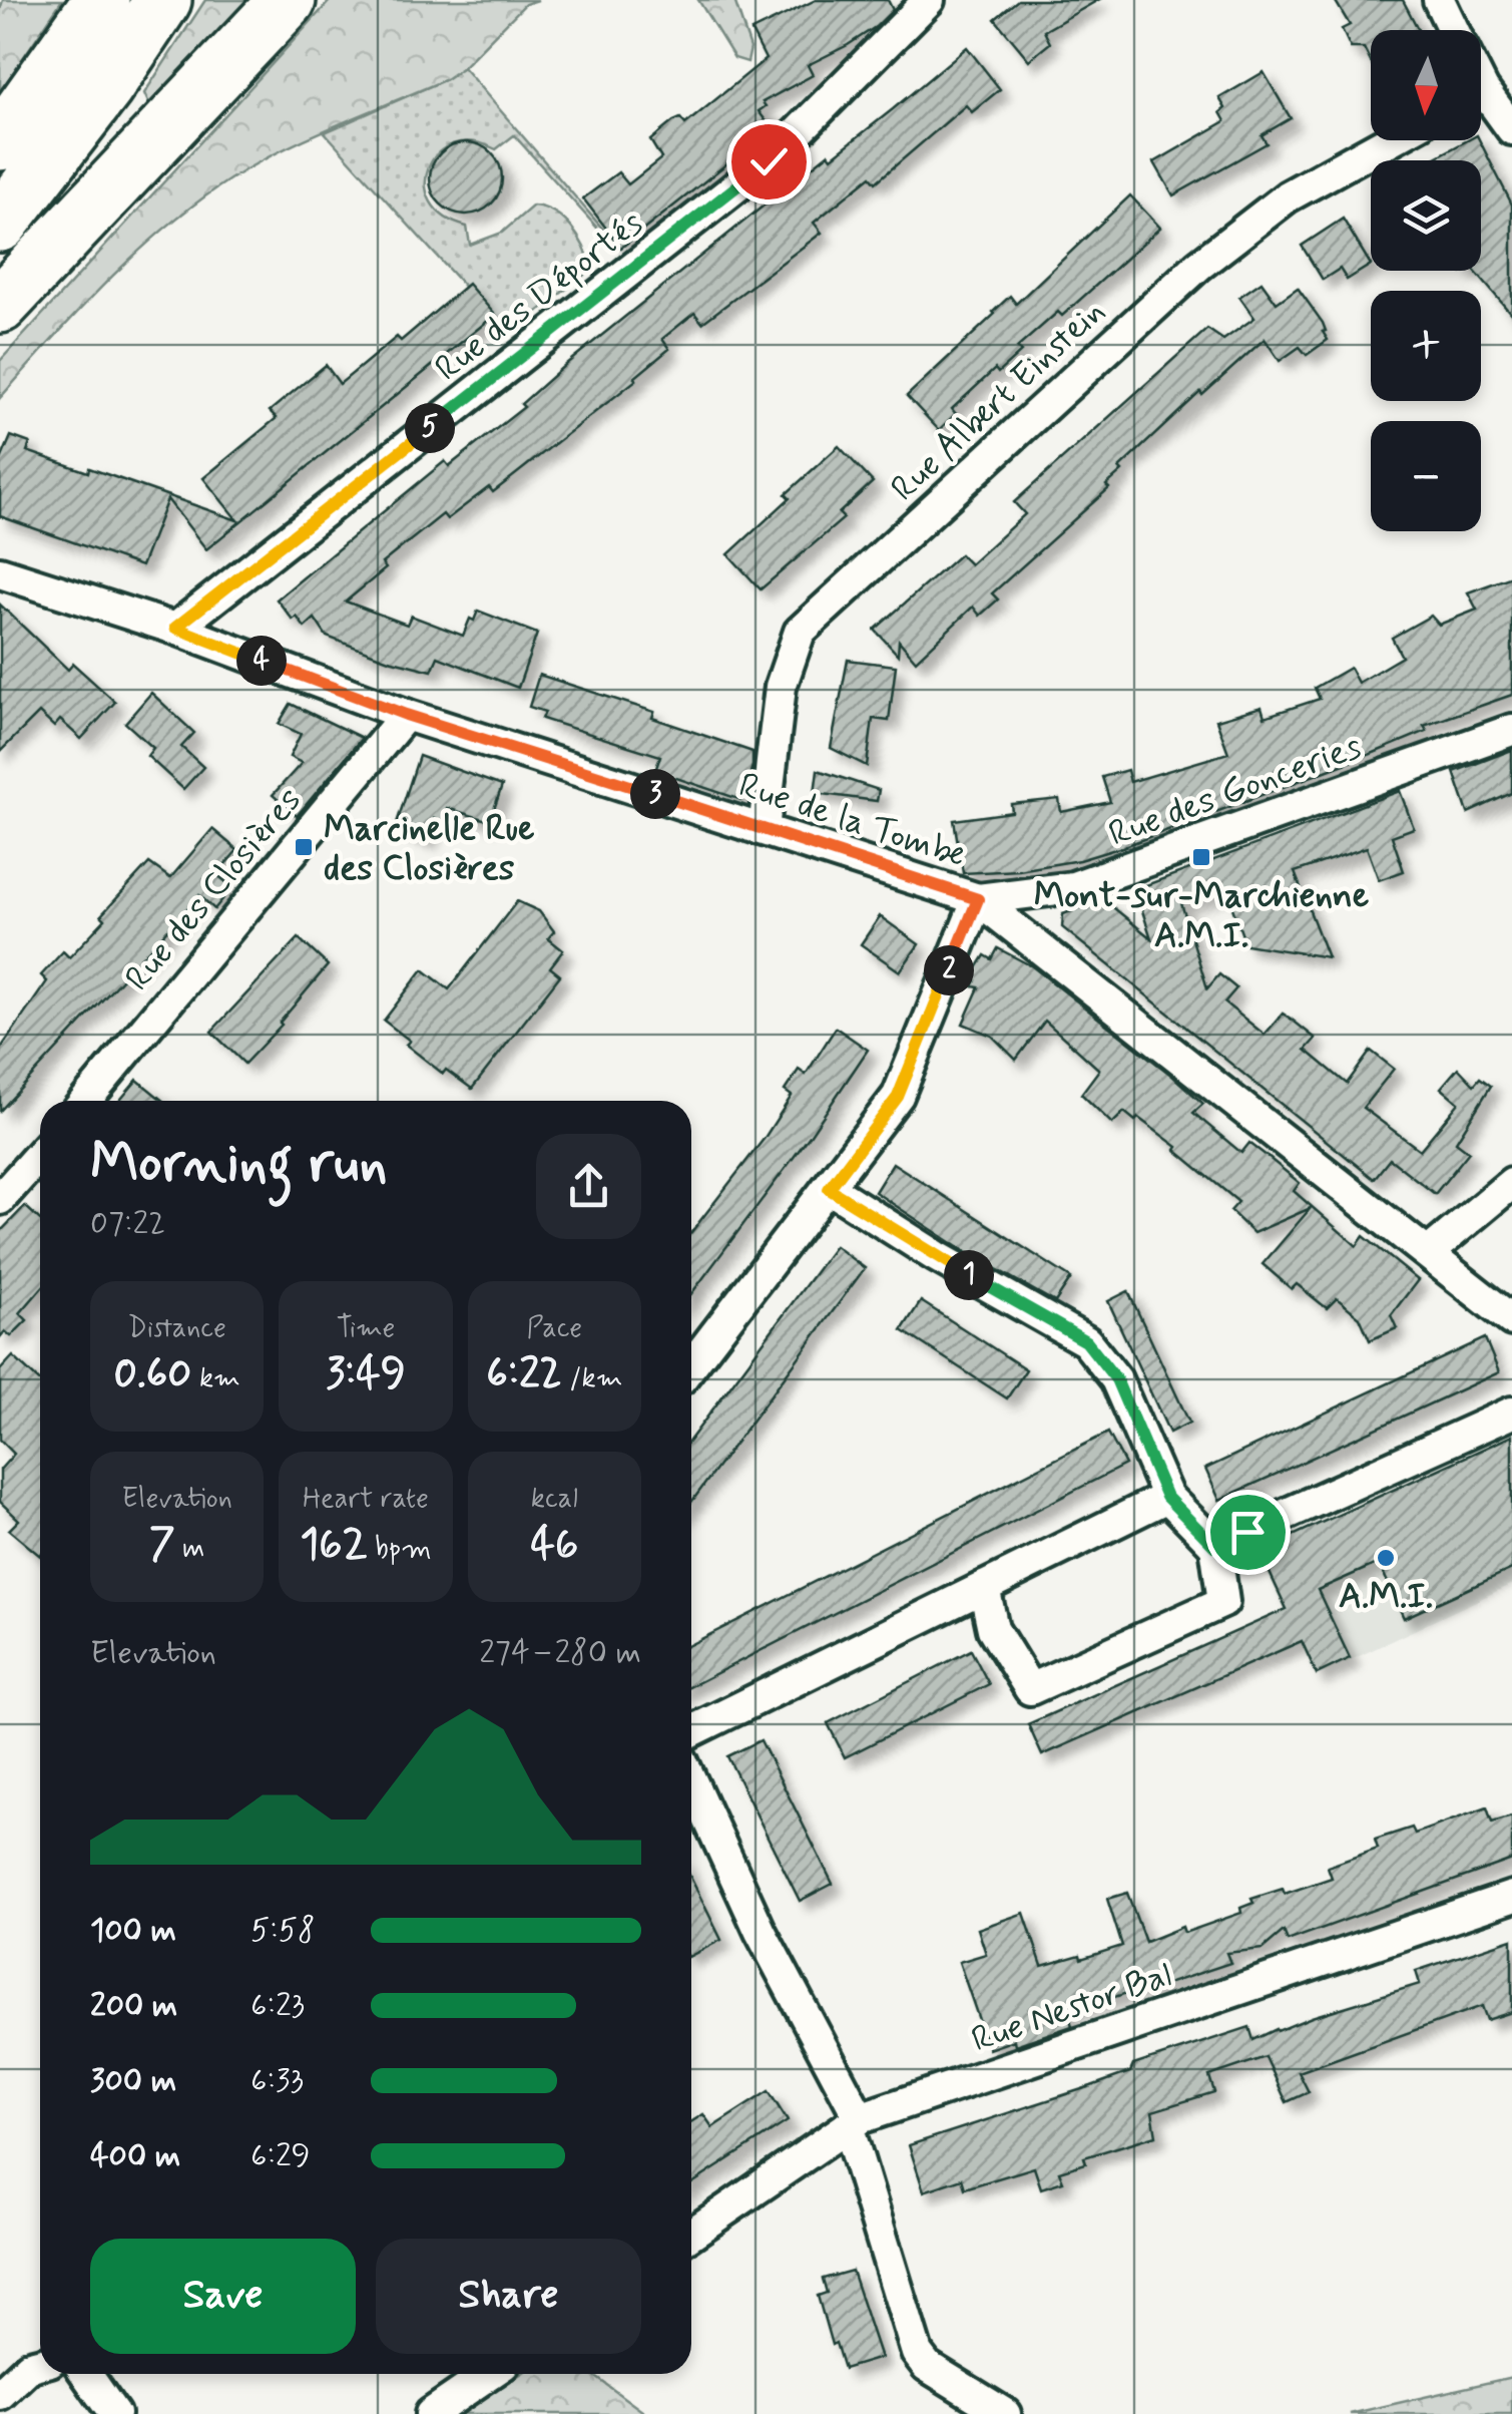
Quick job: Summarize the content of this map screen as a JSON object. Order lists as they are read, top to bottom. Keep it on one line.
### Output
{"streets":{"street":["Rue des Déportés","Rue Albert Einstein","Rue des Gonceries","Rue de la Tombe","Rue des Closières","Rue Nestor Bal"]},"crossings":[["Rue des Déportés","Rue de la Tombe"],["Rue Albert Einstein","Rue de la Tombe"],["Rue des Gonceries","Rue de la Tombe"],["Rue de la Tombe","Rue des Closières"]],"places":{"transit":["Marcinelle Rue des Closières","Mont-sur-Marchienne A.M.I."],"other":["A.M.I."]},"north":"bottom","page":{"map_buttons":["+","−"],"pins":["5","4","3","2","1"],"heading":["Morning run","07:22"],"stats":[["Distance","0.60 km"],["Time","3:49"],["Pace","6:22 /km"],["Elevation","7 m"],["Heart rate","162 bpm"],["kcal","46"]],"chart":["Elevation","274–280 m"],"list":[{"name":"100 m","note":"5:58"},{"name":"200 m","note":"6:23"},{"name":"300 m","note":"6:33"},{"name":"400 m","note":"6:29"}],"buttons":["Save","Share"]}}
